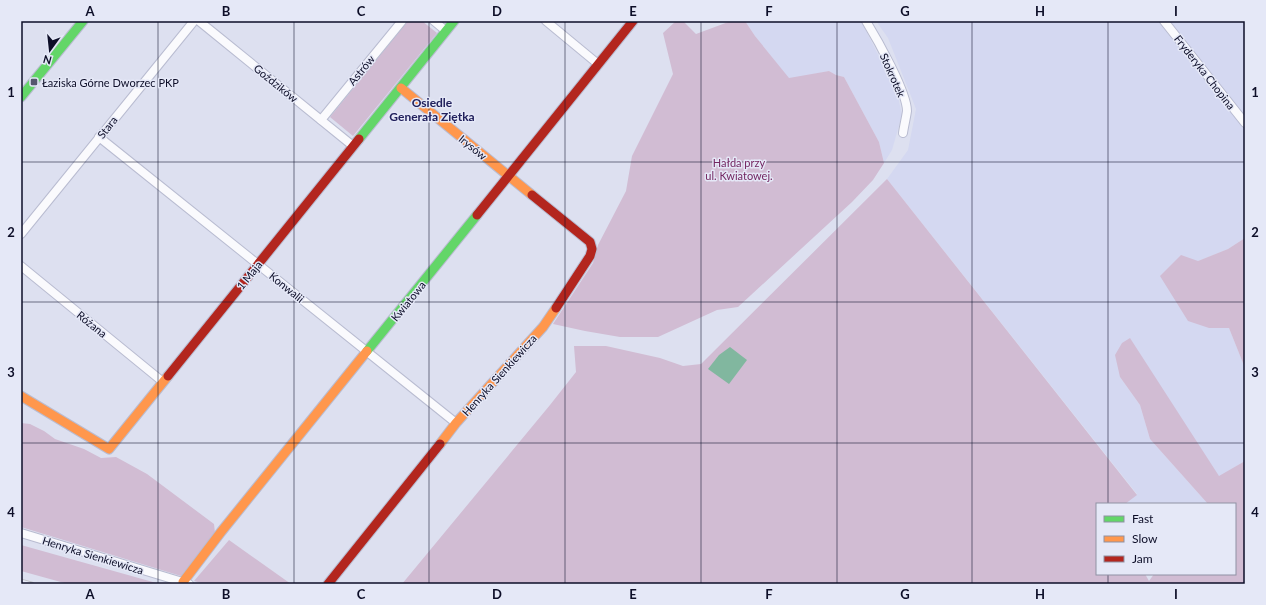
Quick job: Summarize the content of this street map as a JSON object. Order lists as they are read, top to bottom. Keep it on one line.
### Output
{"streets":{"street":["Astrów","Fryderyka Chopina","Stokrotek","Goździków","Stara","Irysów","1 Maja","Konwalii","Kwiatowa","Różana","Henryka Sienkiewicza"]},"crossings":[["Astrów","Goździków"],["Goździków","1 Maja"],["Stara","Konwalii"],["Irysów","1 Maja"],["Irysów","Kwiatowa"],["Irysów","Henryka Sienkiewicza"],["1 Maja","Konwalii"],["1 Maja","Różana"],["Konwalii","Kwiatowa"],["Konwalii","Henryka Sienkiewicza"],["Kwiatowa","Henryka Sienkiewicza"]],"districts":["Osiedle Generała Ziętka"],"parks":["Hałda przy ul. Kwiatowej."],"places":{"transit":["Łaziska Górne Dworzec PKP"]},"legend":["Fast","Slow","Jam"],"north":"bottom","grid":{"columns":["A","B","C","D","E","F","G","H","I"],"rows":["1","2","3","4"]}}
